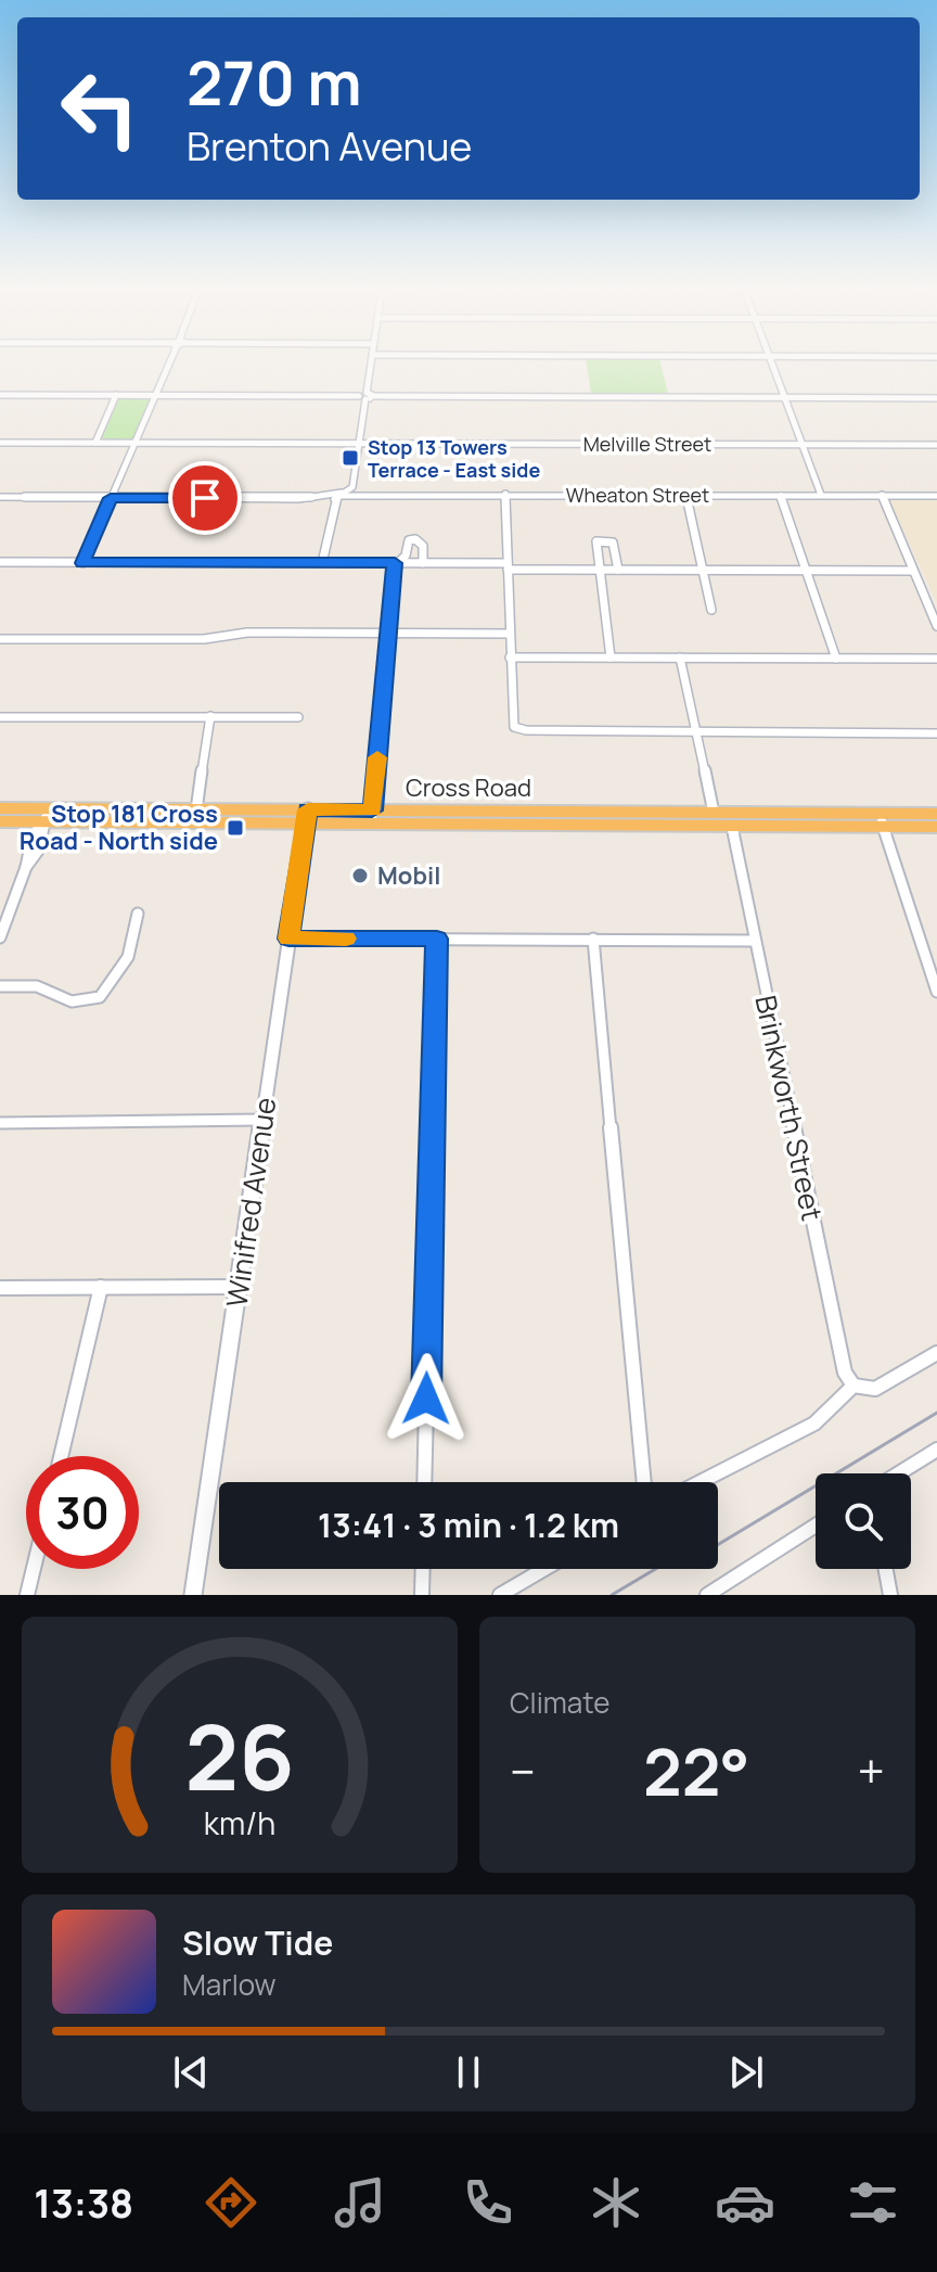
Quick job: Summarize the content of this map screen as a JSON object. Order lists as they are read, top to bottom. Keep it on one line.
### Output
{"streets":{"highway":["Cross Road"],"street":["Melville Street","Wheaton Street","Brinkworth Street","Winifred Avenue"]},"crossings":[["Cross Road","Brinkworth Street"],["Cross Road","Winifred Avenue"]],"places":{"transit":["Stop 13 Towers Terrace - East side","Stop 181 Cross Road - North side"],"other":["Mobil"]},"page":{"turn":["270 m","Brenton Avenue"],"limit":"30","trip":"13:41 · 3 min · 1.2 km","tile":"Climate","heat":["−","22°","+"],"song":["Slow Tide","Marlow"],"tabs":"13:38","gauge":["26","km/h"]}}
